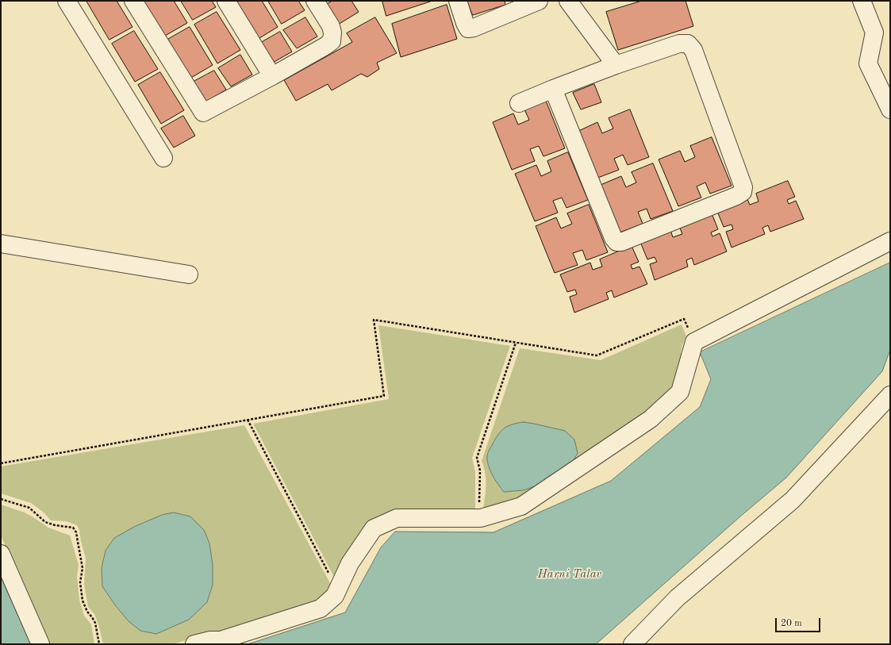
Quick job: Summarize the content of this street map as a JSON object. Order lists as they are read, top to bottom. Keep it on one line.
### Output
{"water":["Harni Talav"],"scale_bar":"20 m"}
